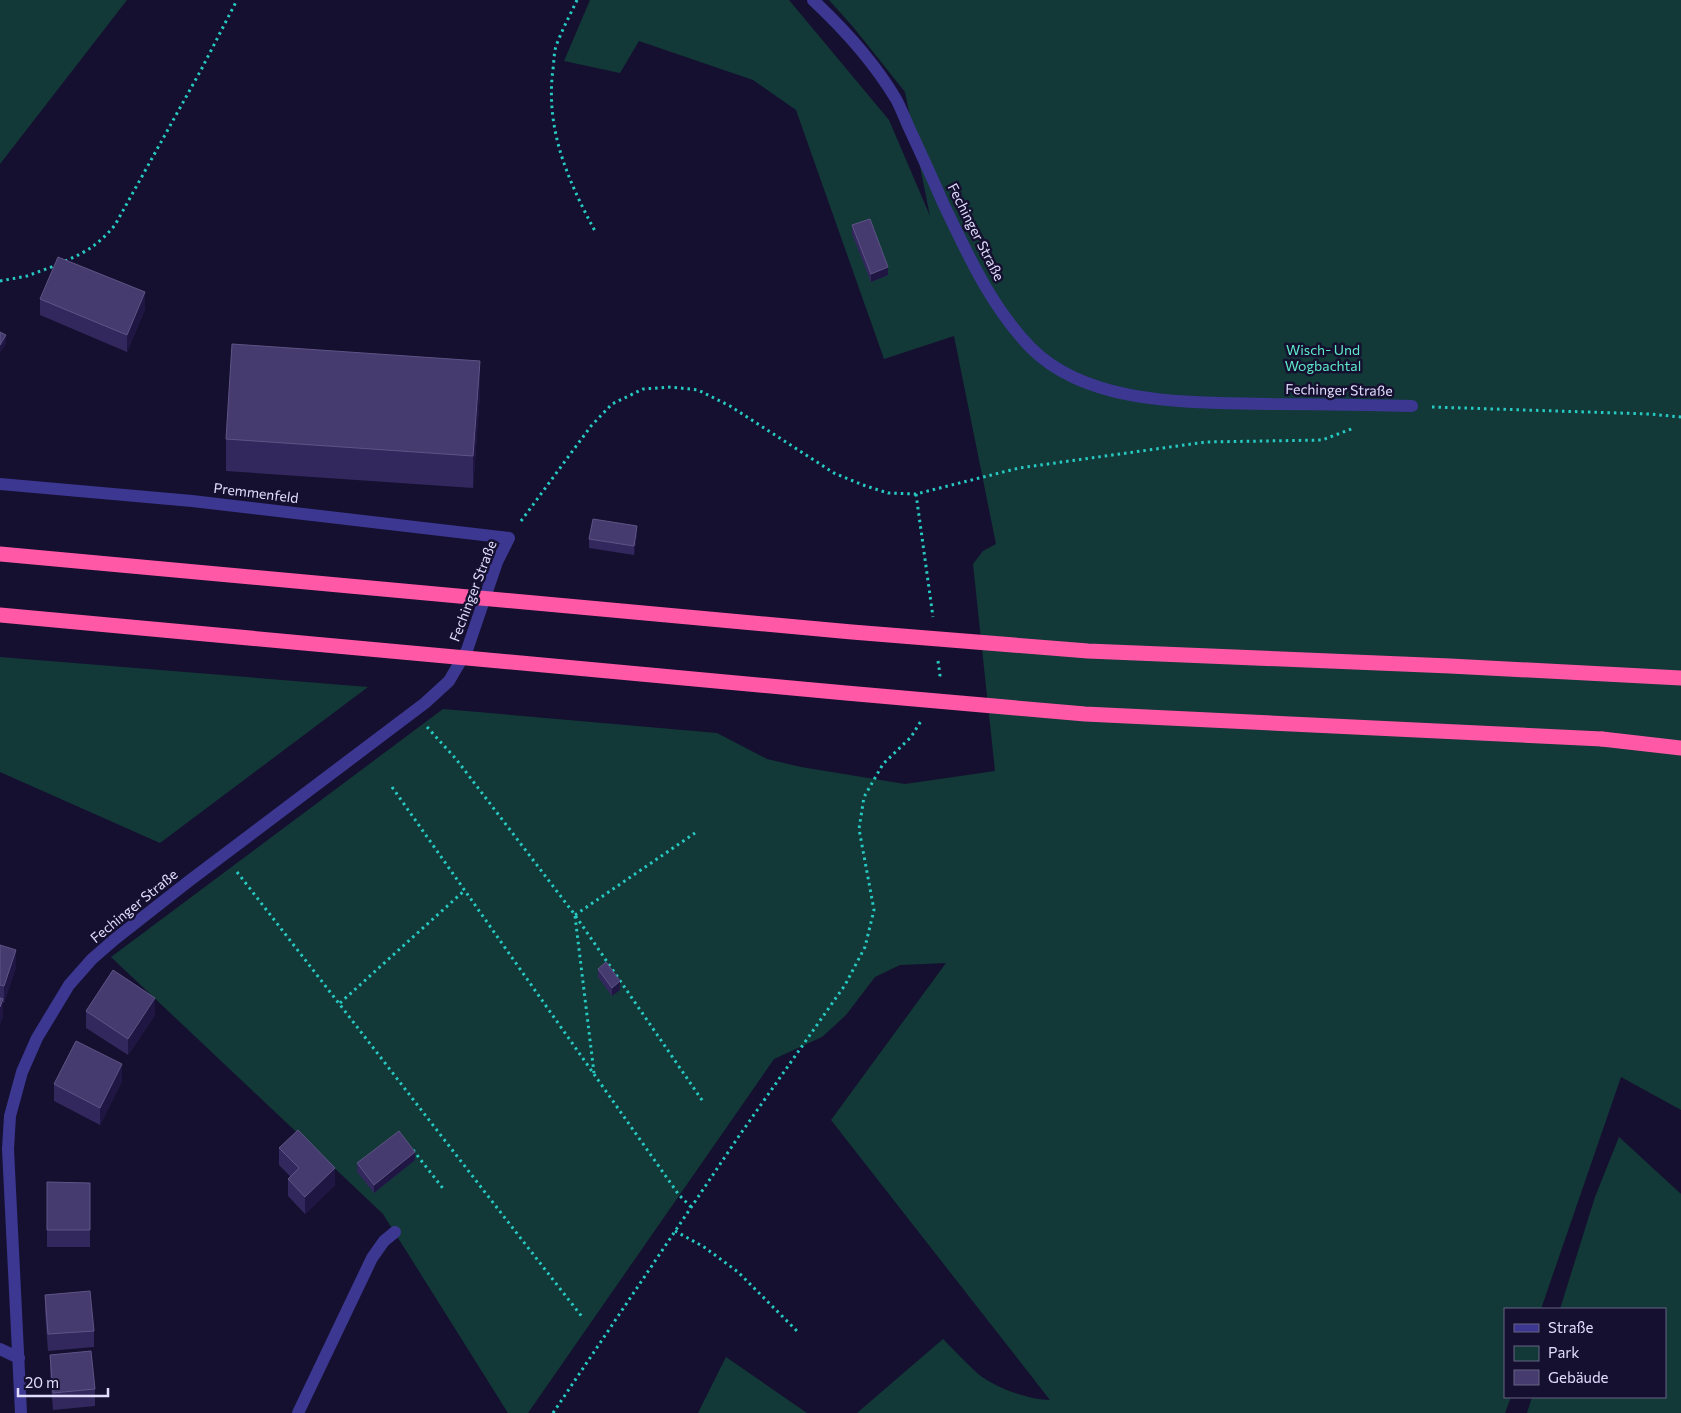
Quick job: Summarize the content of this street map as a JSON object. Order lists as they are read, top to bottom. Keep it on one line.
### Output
{"streets":{"street":["Fechinger Straße","Premmenfeld"]},"crossings":[["Fechinger Straße","Premmenfeld"]],"parks":["Wisch- Und Wogbachtal"],"legend":["Straße","Park","Gebäude"],"scale_bar":"20 m"}
